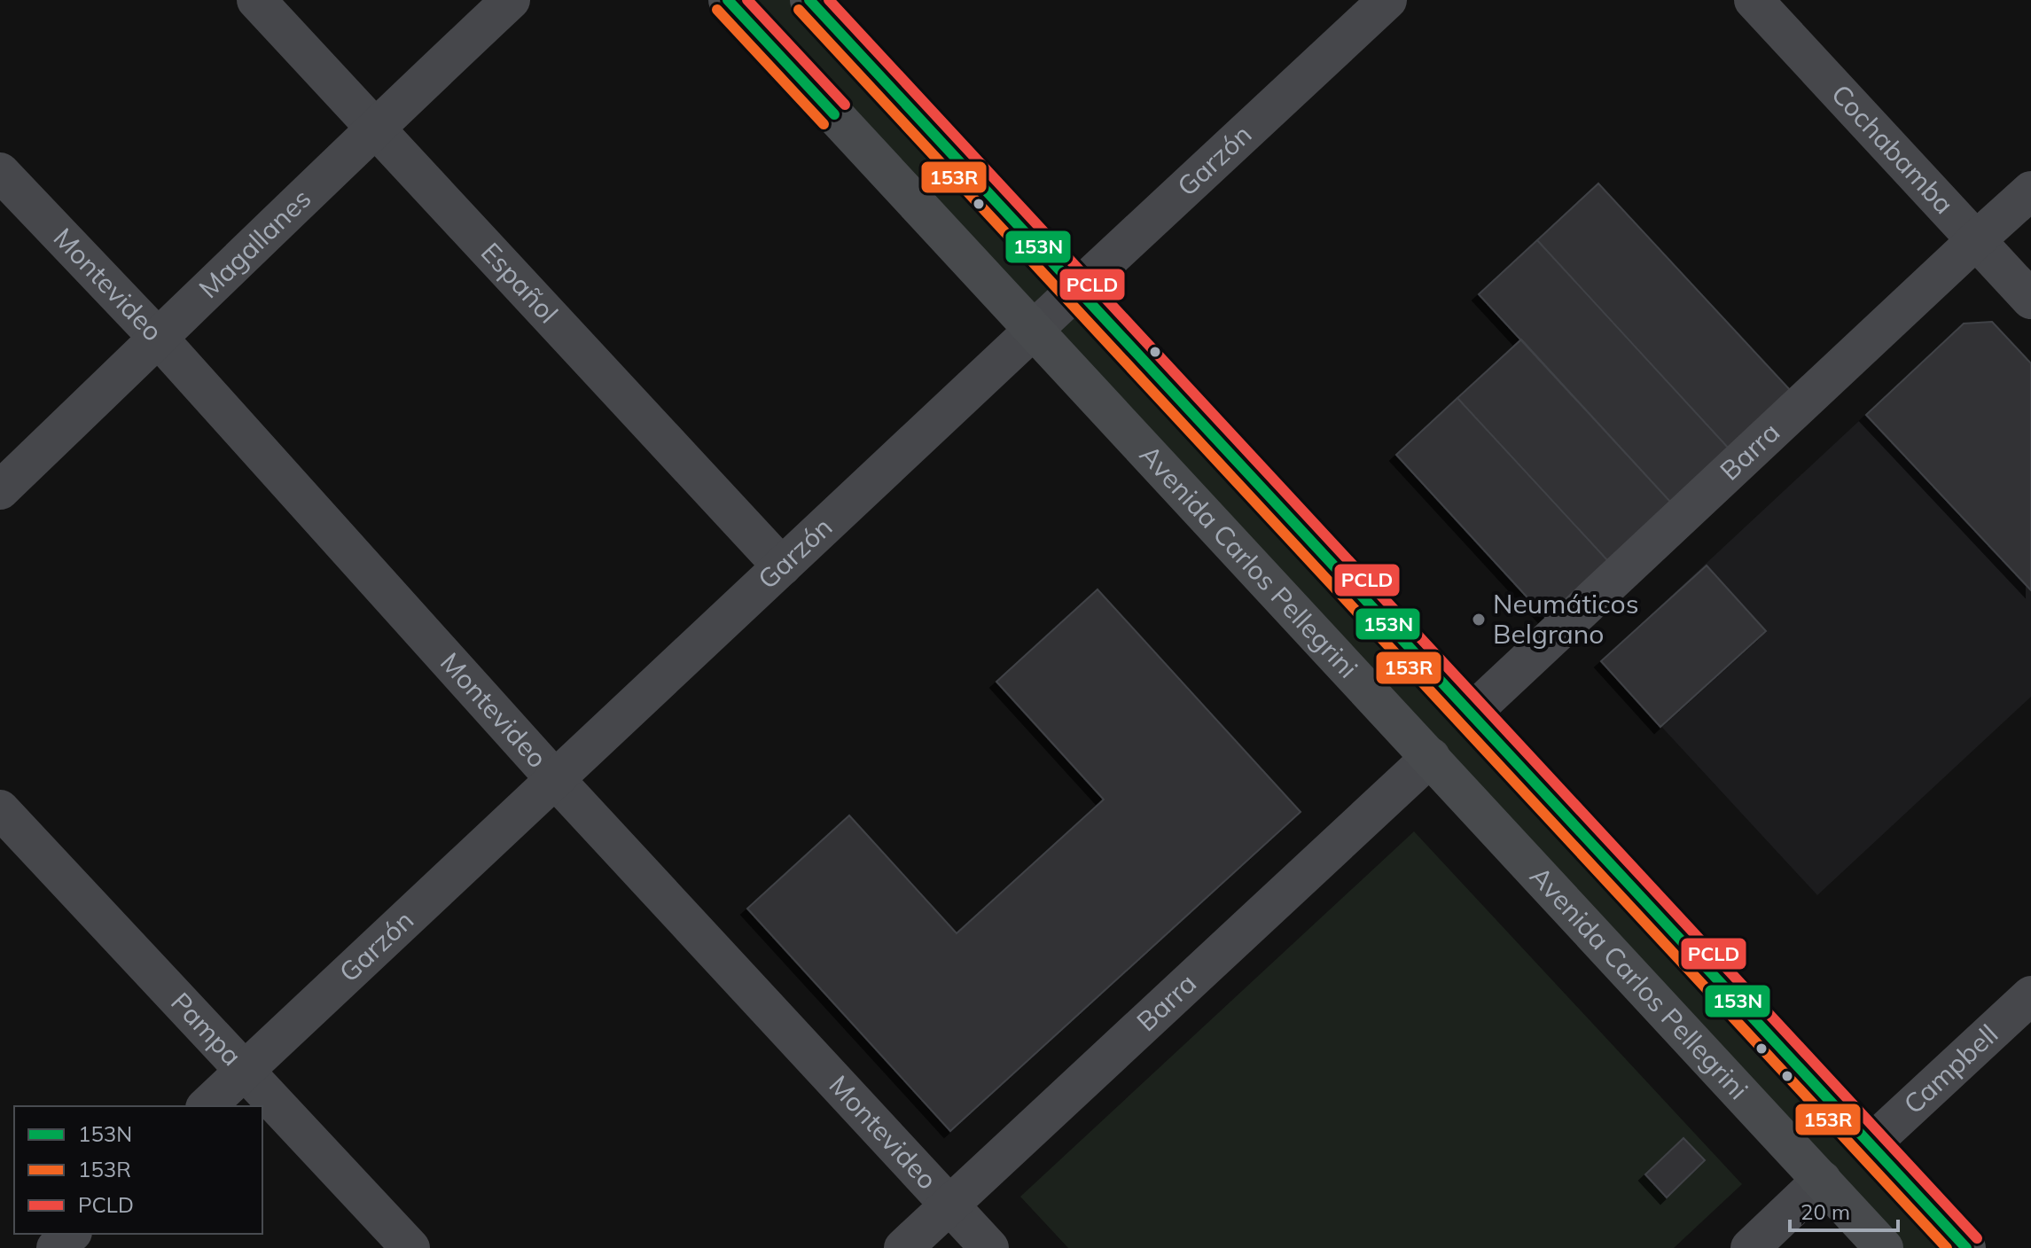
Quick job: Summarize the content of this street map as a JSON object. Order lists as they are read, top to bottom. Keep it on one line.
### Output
{"streets":{"main road":["Avenida Carlos Pellegrini"],"street":["Cochabamba","Garzón","Magallanes","Español","Montevideo","Barra","Pampa","Campbell"]},"crossings":[["Cochabamba","Barra"],["Garzón","Español"],["Garzón","Montevideo"],["Garzón","Avenida Carlos Pellegrini"],["Garzón","Pampa"],["Magallanes","Español"],["Magallanes","Montevideo"],["Montevideo","Barra"],["Barra","Avenida Carlos Pellegrini"]],"places":["Neumáticos Belgrano"],"lines":["transit line 153N","transit line PCLD","transit line 153R"],"legend":["153N","153R","PCLD"],"scale_bar":"20 m"}
